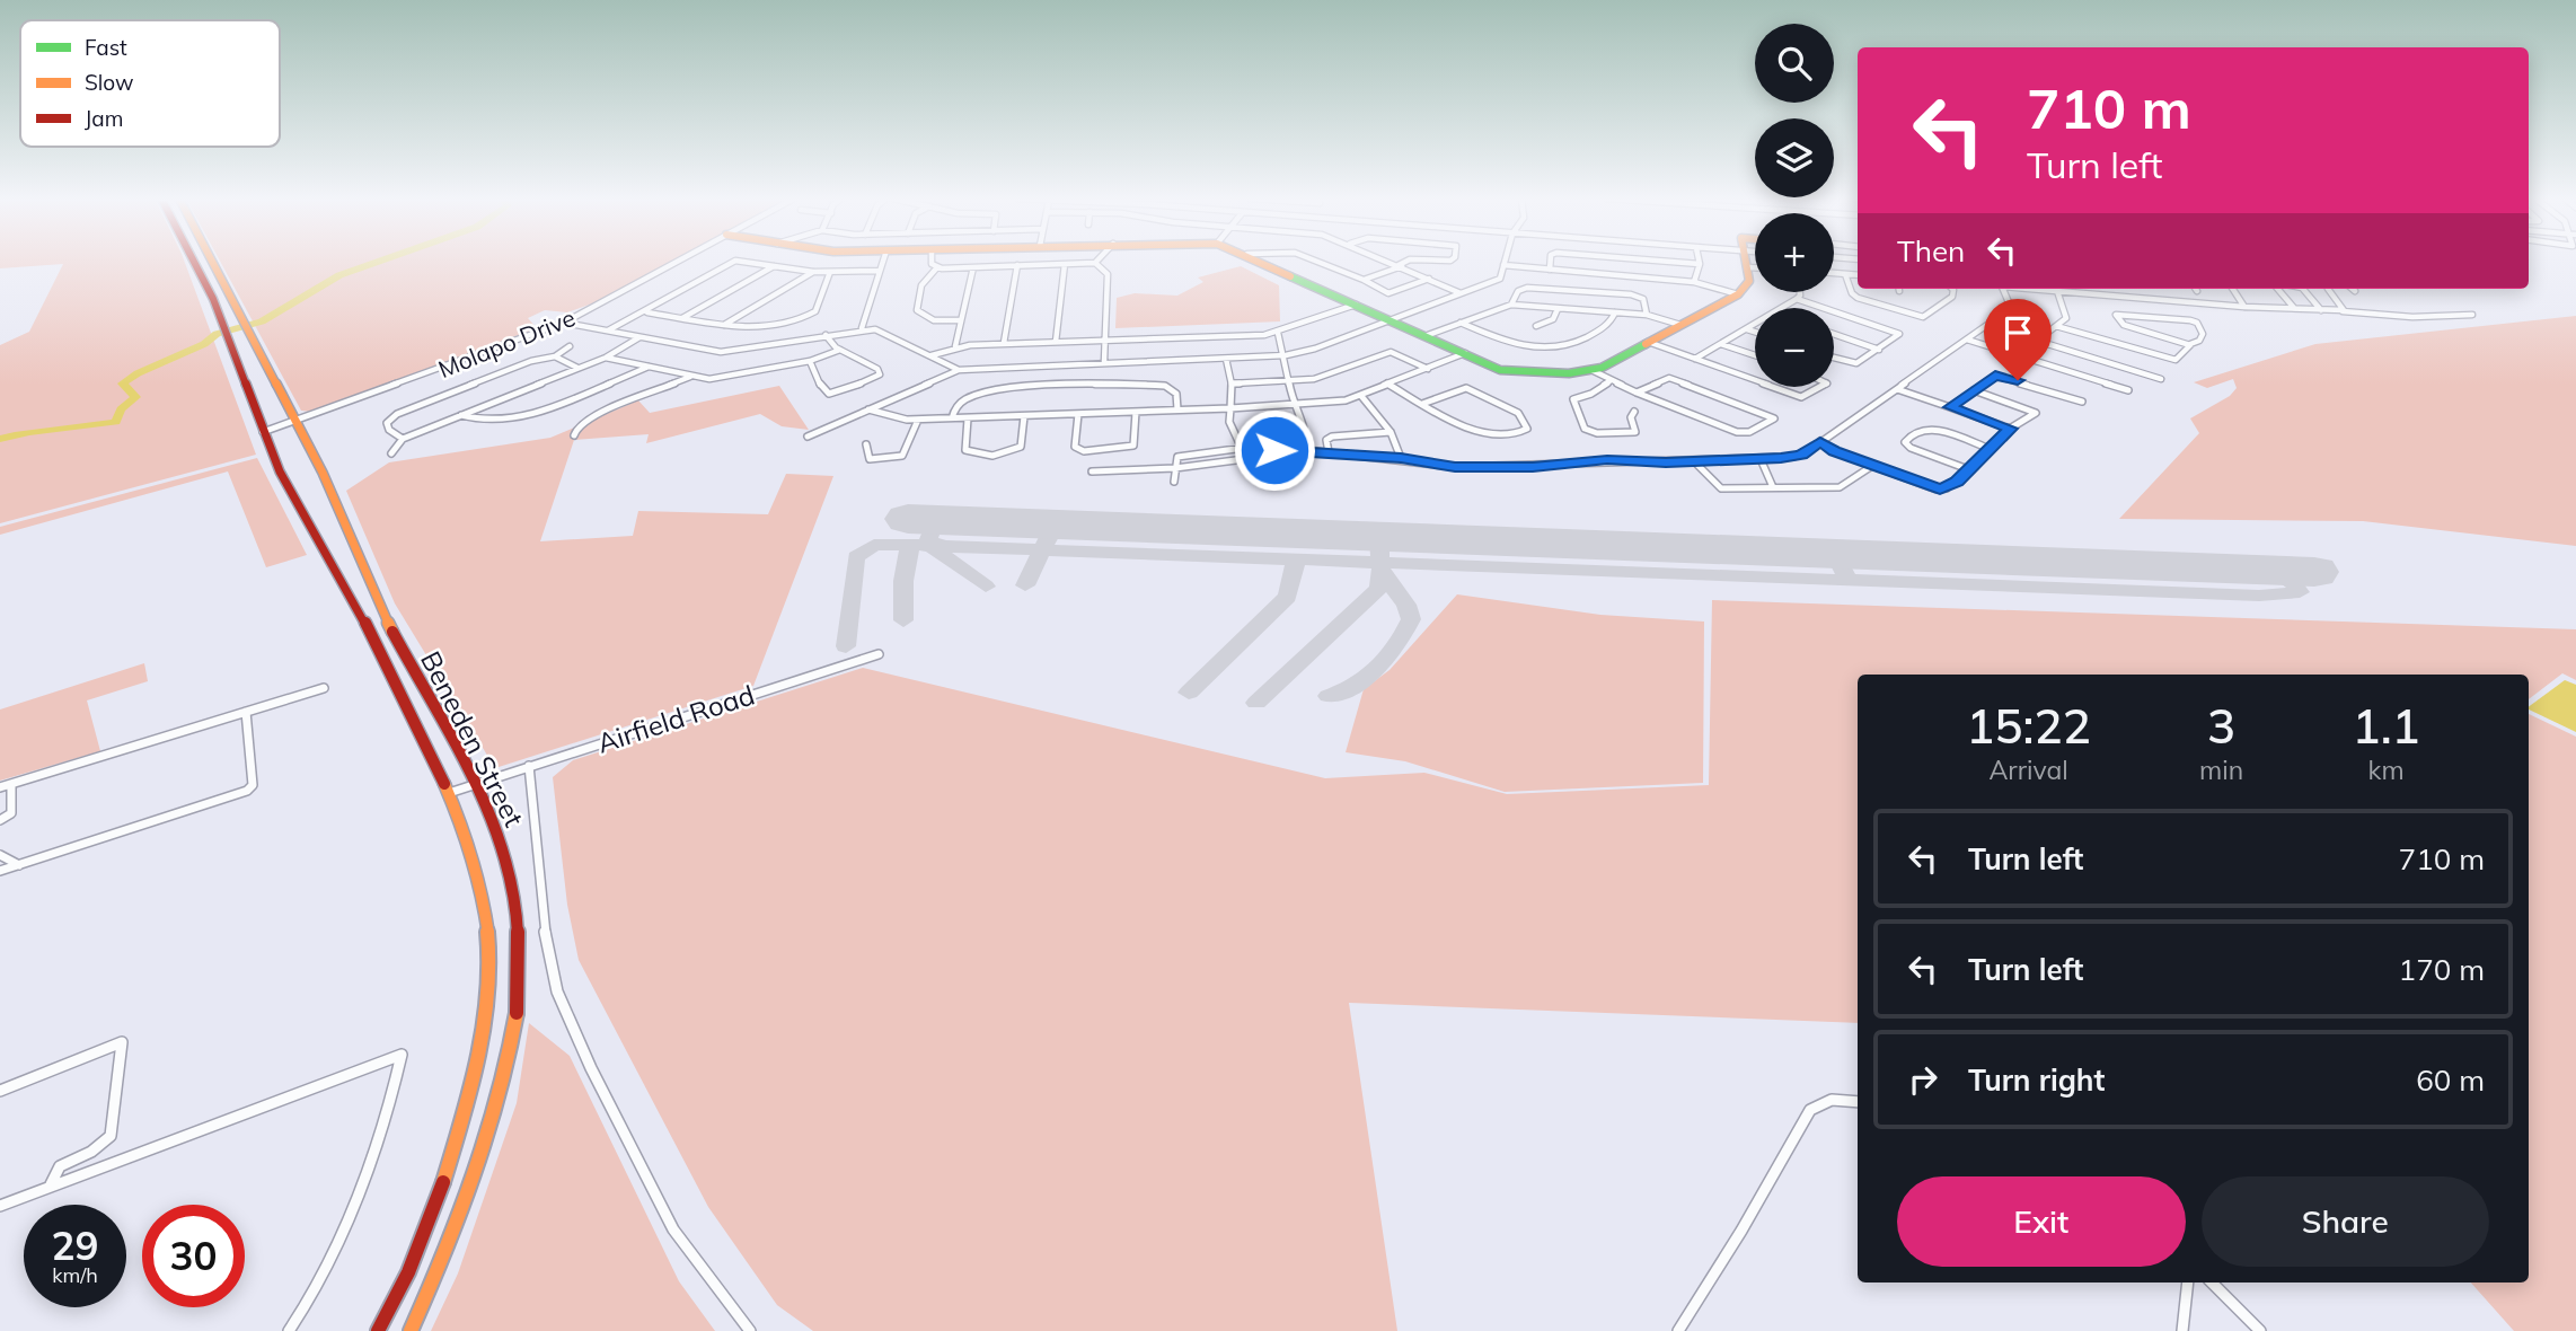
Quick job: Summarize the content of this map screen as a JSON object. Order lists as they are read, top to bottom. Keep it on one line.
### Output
{"streets":{"main road":["Beneden Street"],"street":["Molapo Drive","Airfield Road"]},"crossings":[["Molapo Drive","Beneden Street"],["Airfield Road","Beneden Street"]],"legend":["Fast","Slow","Jam"],"page":{"map_buttons":["+","−"],"turn":["710 m","Turn left"],"then":"Then","eta":["15:22","Arrival","3","min","1.1","km"],"list":[{"name":"Turn left","value":"710 m"},{"name":"Turn left","value":"170 m"},{"name":"Turn right","value":"60 m"}],"buttons":["Exit","Share"],"speed":"29 km/h","limit":"30"}}
